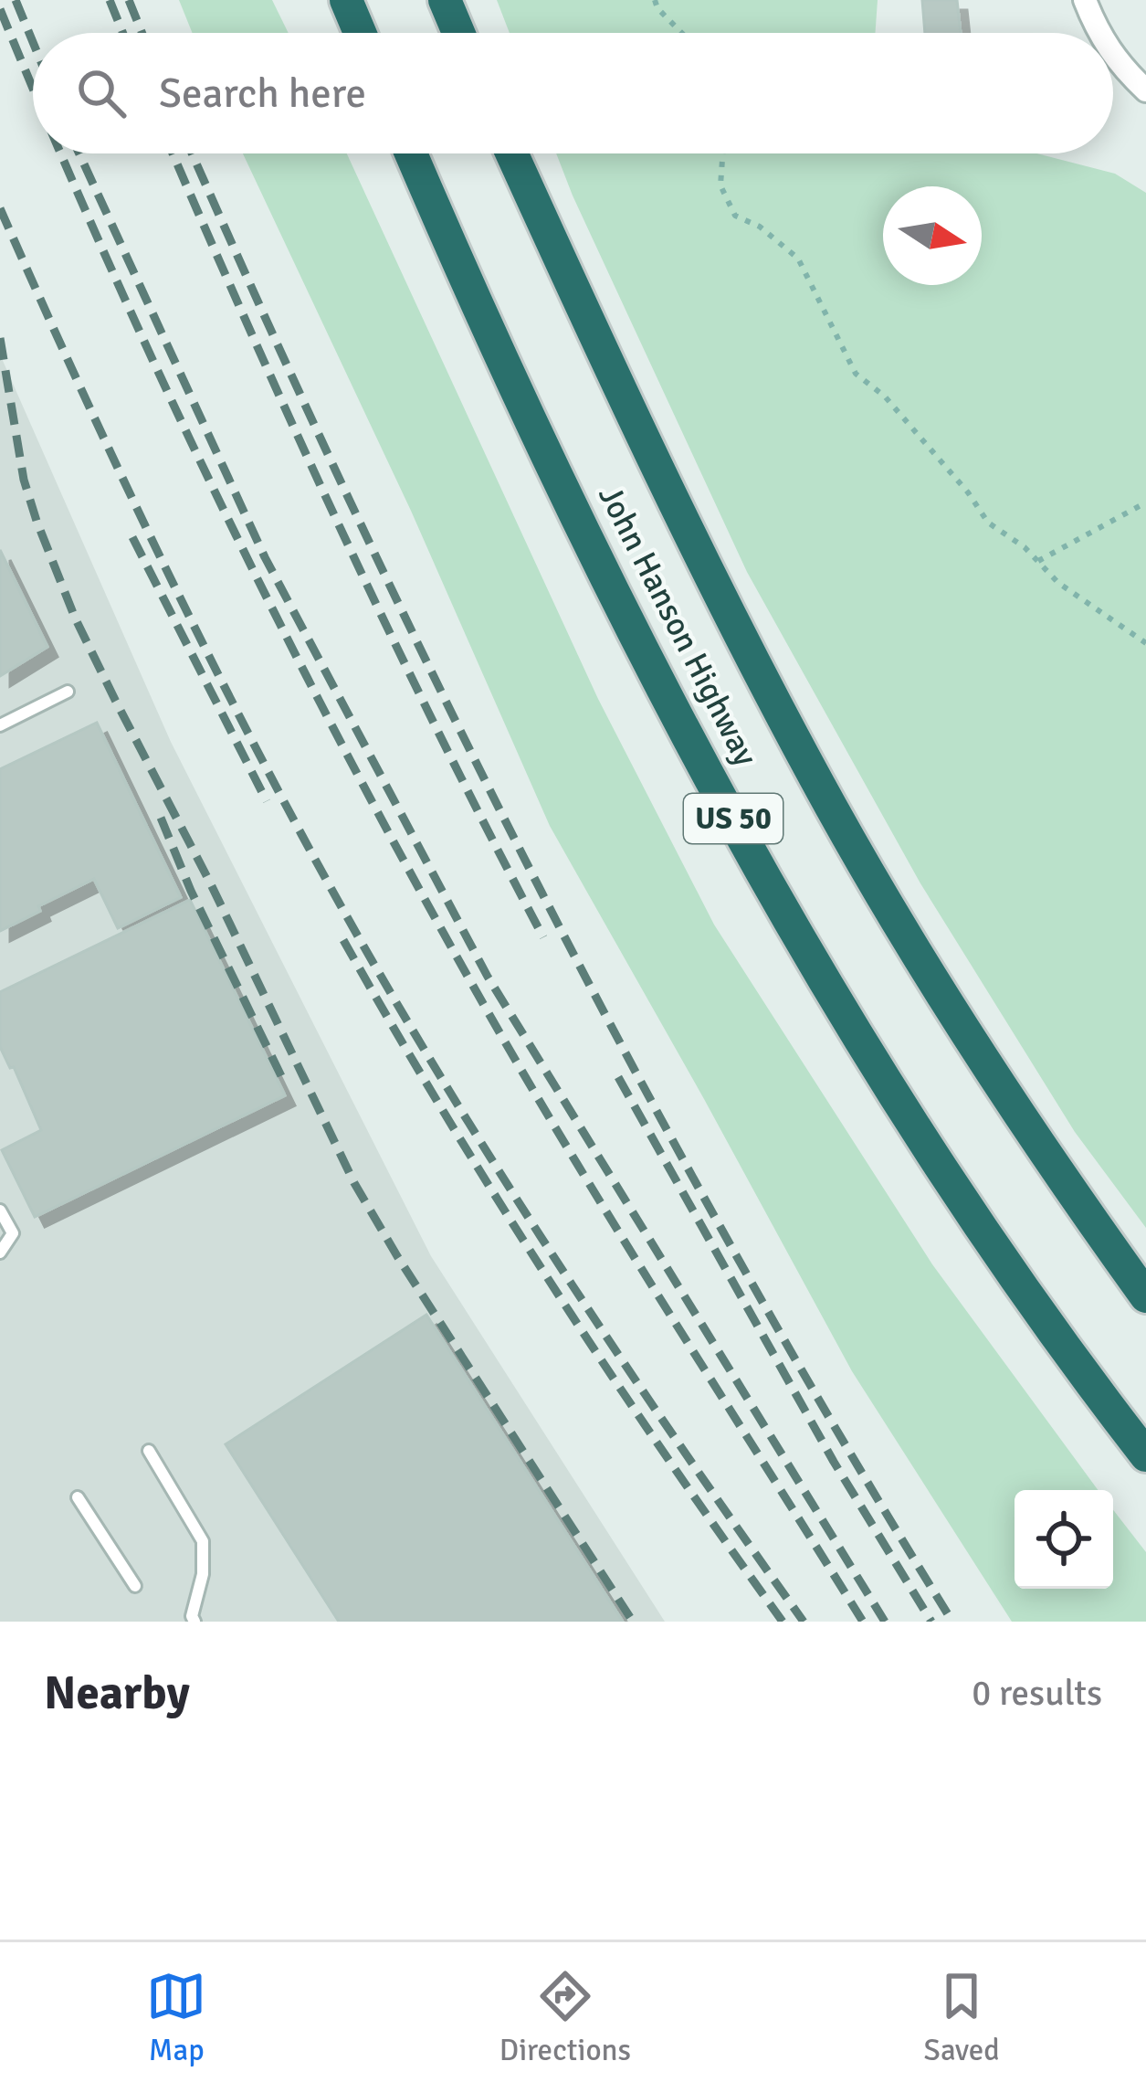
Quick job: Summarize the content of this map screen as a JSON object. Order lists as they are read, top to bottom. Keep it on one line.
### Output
{"streets":{"highway":["John Hanson Highway","US 50"]},"north":"right","page":{"search":"Search here","heading":["Nearby","0 results"],"nav":["Map","Directions","Saved"]}}
